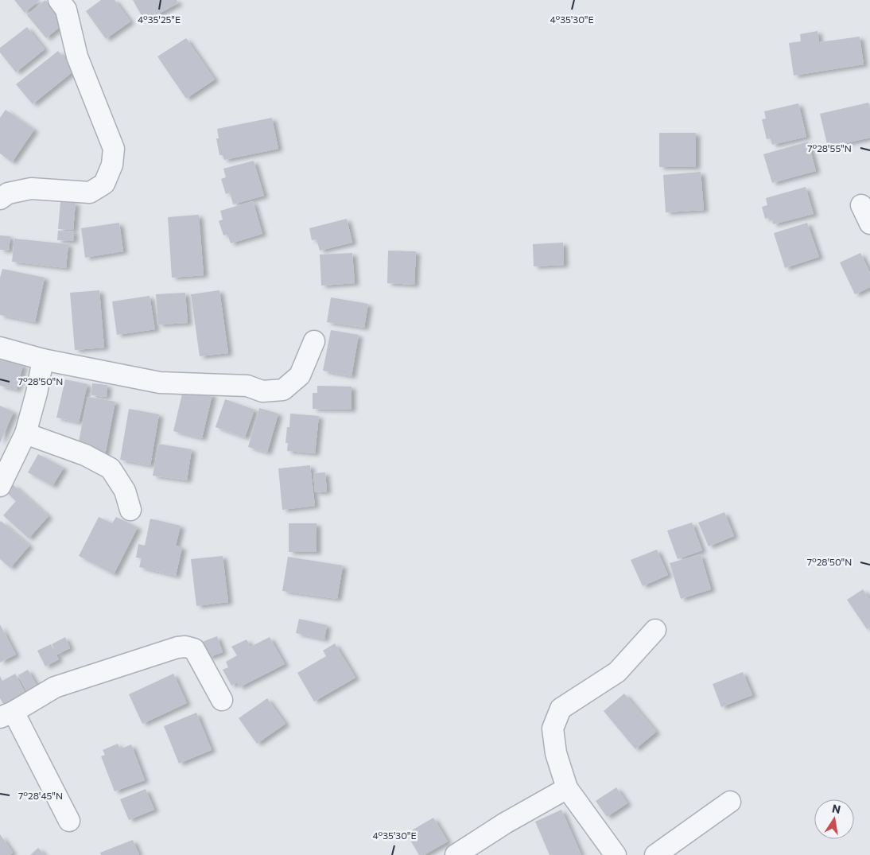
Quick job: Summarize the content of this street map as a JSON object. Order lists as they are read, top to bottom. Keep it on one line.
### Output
{"north":"top","coordinates":["4°35'25\"E","4°35'30\"E","7°28'55\"N","7°28'50\"N","7°28'45\"N"]}
